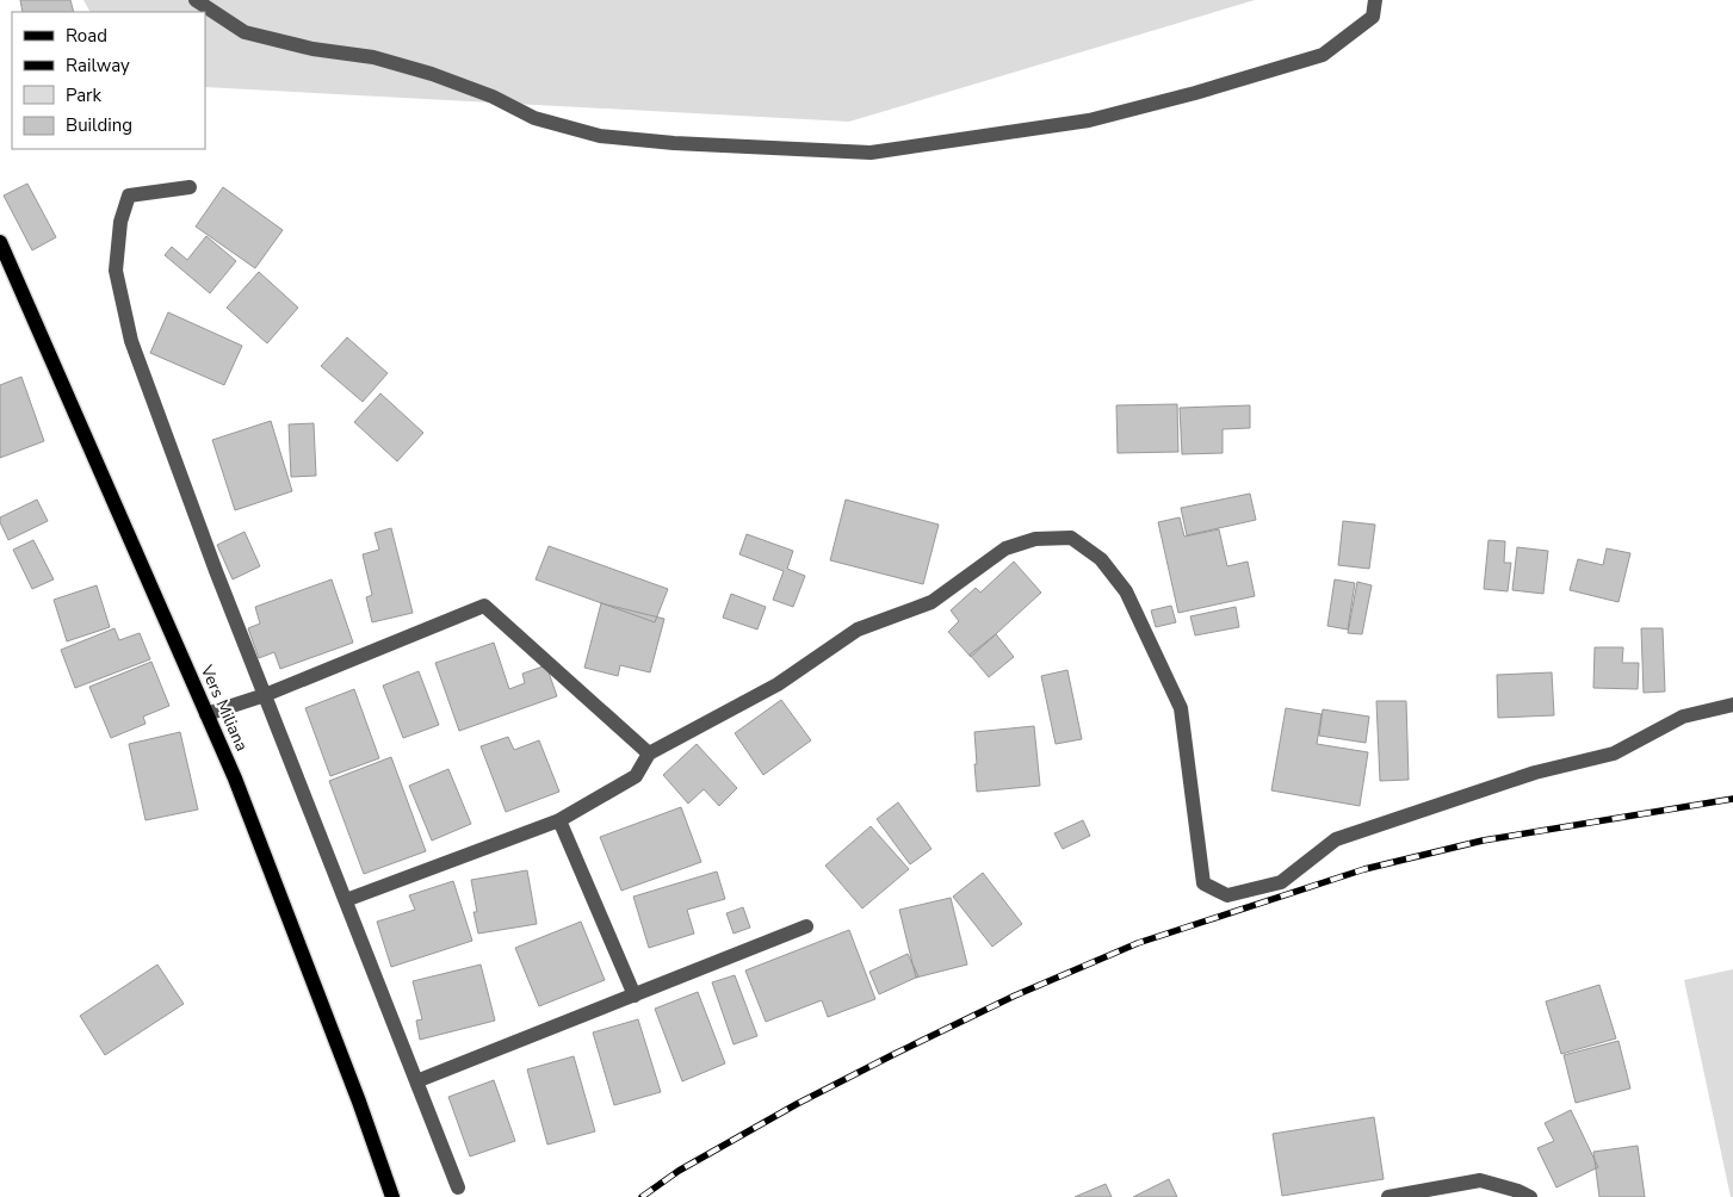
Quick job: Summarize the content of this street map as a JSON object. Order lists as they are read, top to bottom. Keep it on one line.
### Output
{"streets":{"main road":["Vers Miliana"]},"legend":["Road","Railway","Park","Building"]}
